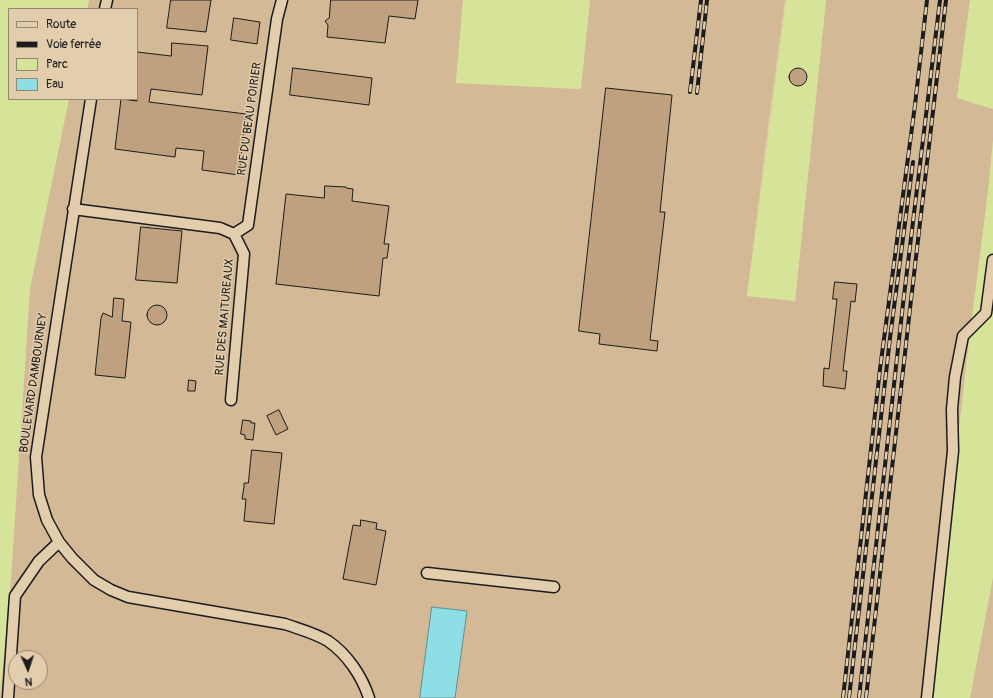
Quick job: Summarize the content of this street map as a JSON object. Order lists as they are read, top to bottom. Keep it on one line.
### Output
{"streets":{"street":["RUE DU BEAU POIRIER","RUE DES MAITUREAUX","BOULEVARD DAMBOURNEY"]},"crossings":[["RUE DU BEAU POIRIER","RUE DES MAITUREAUX"]],"legend":["Route","Voie ferrée","Parc","Eau"],"north":"bottom"}
